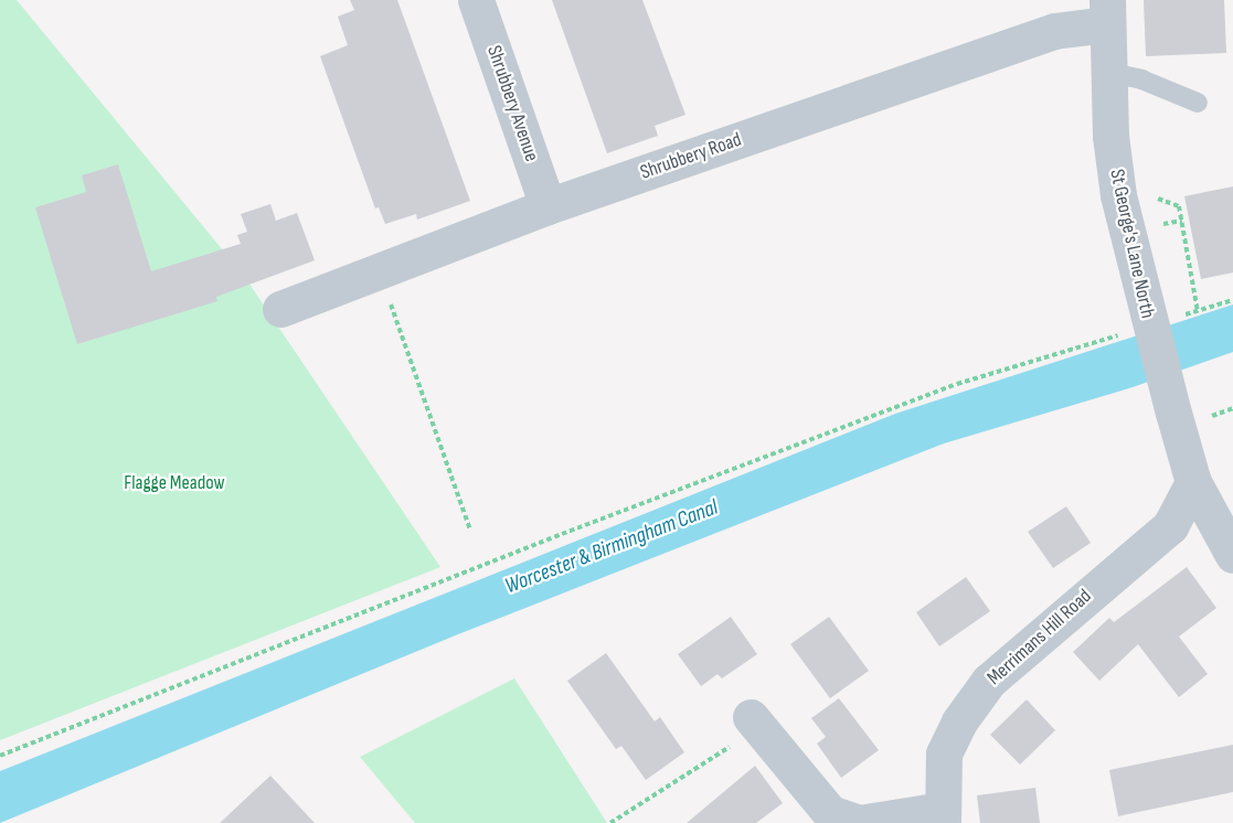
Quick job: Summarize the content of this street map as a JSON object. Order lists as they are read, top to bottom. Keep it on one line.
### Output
{"streets":{"street":["Shrubbery Avenue","Shrubbery Road","St George's Lane North","Merrimans Hill Road"]},"crossings":[["Shrubbery Avenue","Shrubbery Road"],["Shrubbery Road","St George's Lane North"],["St George's Lane North","Merrimans Hill Road"]],"water":["Worcester & Birmingham Canal"],"parks":["Flagge Meadow"]}
